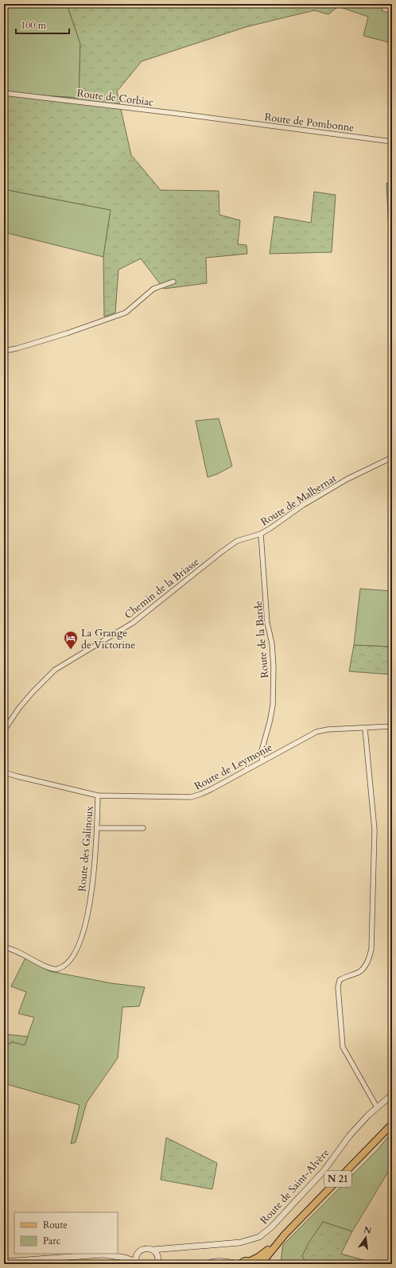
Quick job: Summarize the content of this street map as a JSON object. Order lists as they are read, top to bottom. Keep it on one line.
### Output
{"streets":{"main road":["N 21","Route de Saint-Alvère"],"street":["Route de Corbiac","Route de Pombonne","Route de Malbernat","Chemin de la Briasse","Route de la Barde","Route de Leymonie","Route des Galinoux"]},"crossings":[["Route de Corbiac","Route de Pombonne"],["Route de Malbernat","Chemin de la Briasse"],["Route de Malbernat","Route de la Barde"],["Route de la Barde","Route de Leymonie"],["Route de Leymonie","Route des Galinoux"]],"places":{"hotel":["La Grange de Victorine"]},"legend":["Route","Parc"],"scale_bar":"100 m","north":"top"}
